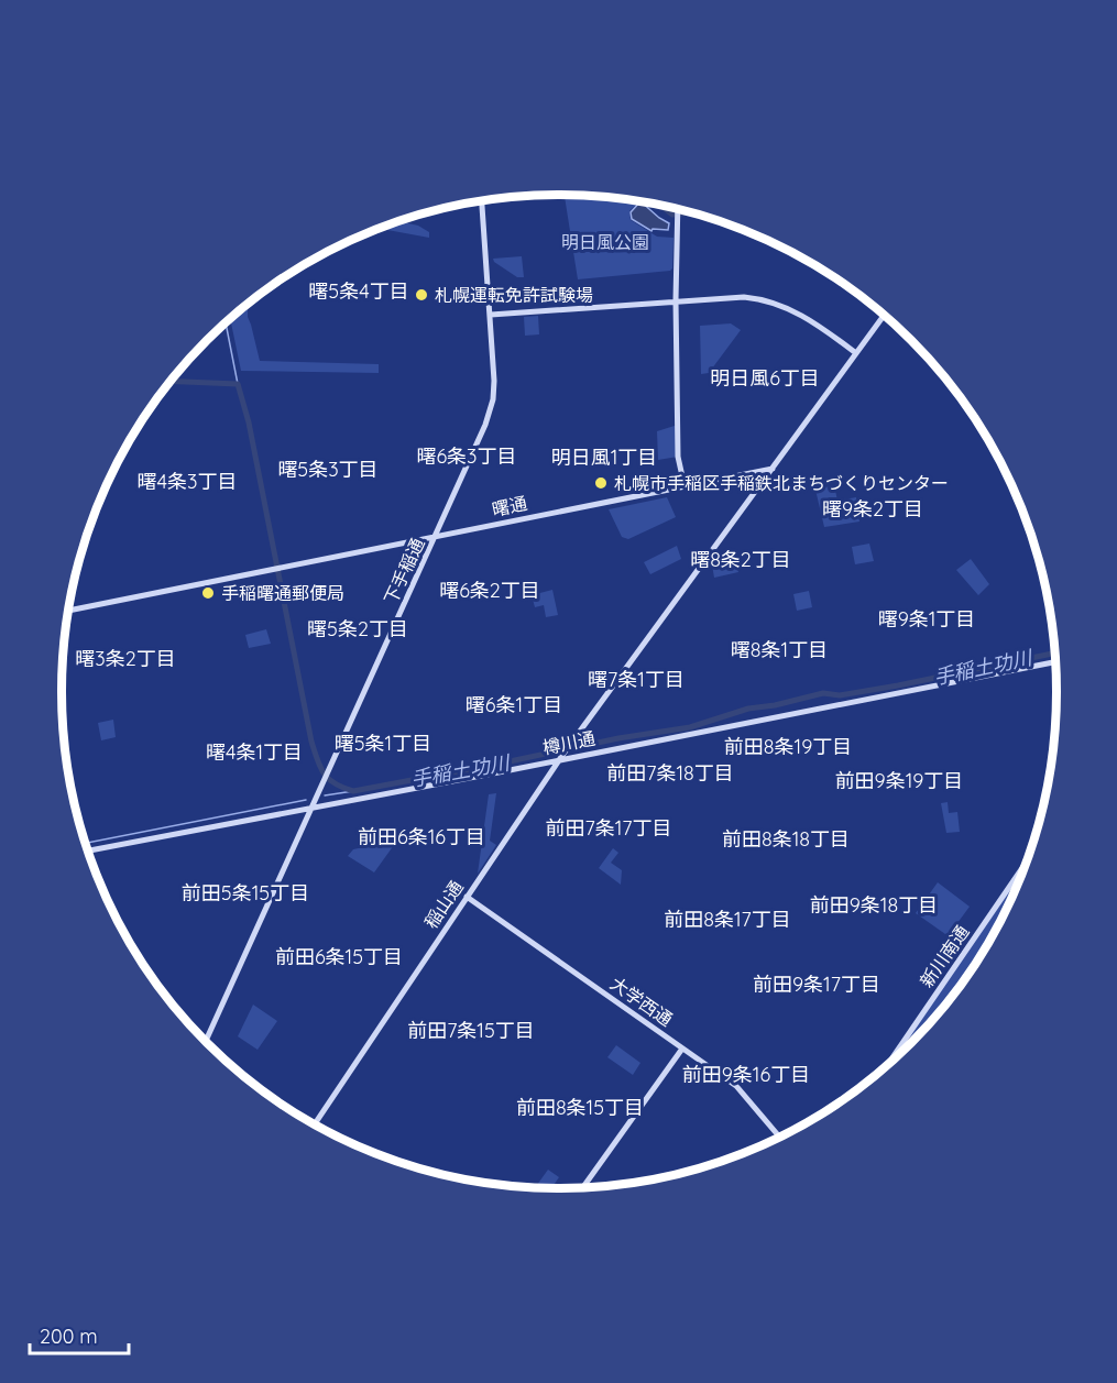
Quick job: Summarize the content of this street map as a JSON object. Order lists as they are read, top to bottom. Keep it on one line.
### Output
{"streets":{"street":["曙通","下手稲通","樽川通","稲山通","新川南通","大学西通"]},"crossings":[["曙通","下手稲通"],["曙通","稲山通"],["下手稲通","樽川通"],["樽川通","稲山通"],["稲山通","大学西通"]],"districts":["曙5条4丁目","明日風6丁目","曙6条3丁目","明日風1丁目","曙5条3丁目","曙4条3丁目","曙9条2丁目","曙8条2丁目","曙6条2丁目","曙9条1丁目","曙5条2丁目","曙8条1丁目","曙3条2丁目","曙7条1丁目","曙6条1丁目","曙5条1丁目","前田8条19丁目","曙4条1丁目","前田7条18丁目","前田9条19丁目","前田7条17丁目","前田6条16丁目","前田8条18丁目","前田5条15丁目","前田9条18丁目","前田8条17丁目","前田6条15丁目","前田9条17丁目","前田7条15丁目","前田9条16丁目","前田8条15丁目"],"water":["手稲土功川"],"parks":["明日風公園"],"places":["札幌運転免許試験場","札幌市手稲区手稲鉄北まちづくりセンター","手稲曙通郵便局"],"scale_bar":"200 m"}
